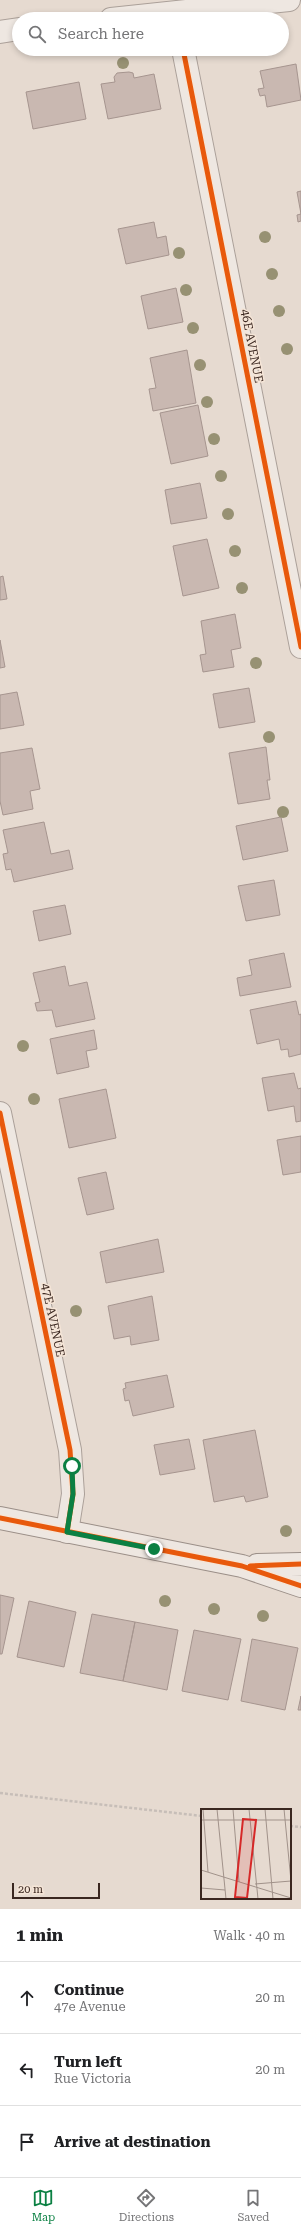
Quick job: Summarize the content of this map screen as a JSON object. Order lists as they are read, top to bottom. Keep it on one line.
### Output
{"streets":{"street":["46E AVENUE","47E AVENUE"]},"scale_bar":"20 m","page":{"search":"Search here","scale":"20 m","heading":["1 min","Walk · 40 m"],"list":[["Continue","47e Avenue","20 m"],["Turn left","Rue Victoria","20 m"],"Arrive at destination"],"nav":["Map","Directions","Saved"]}}
